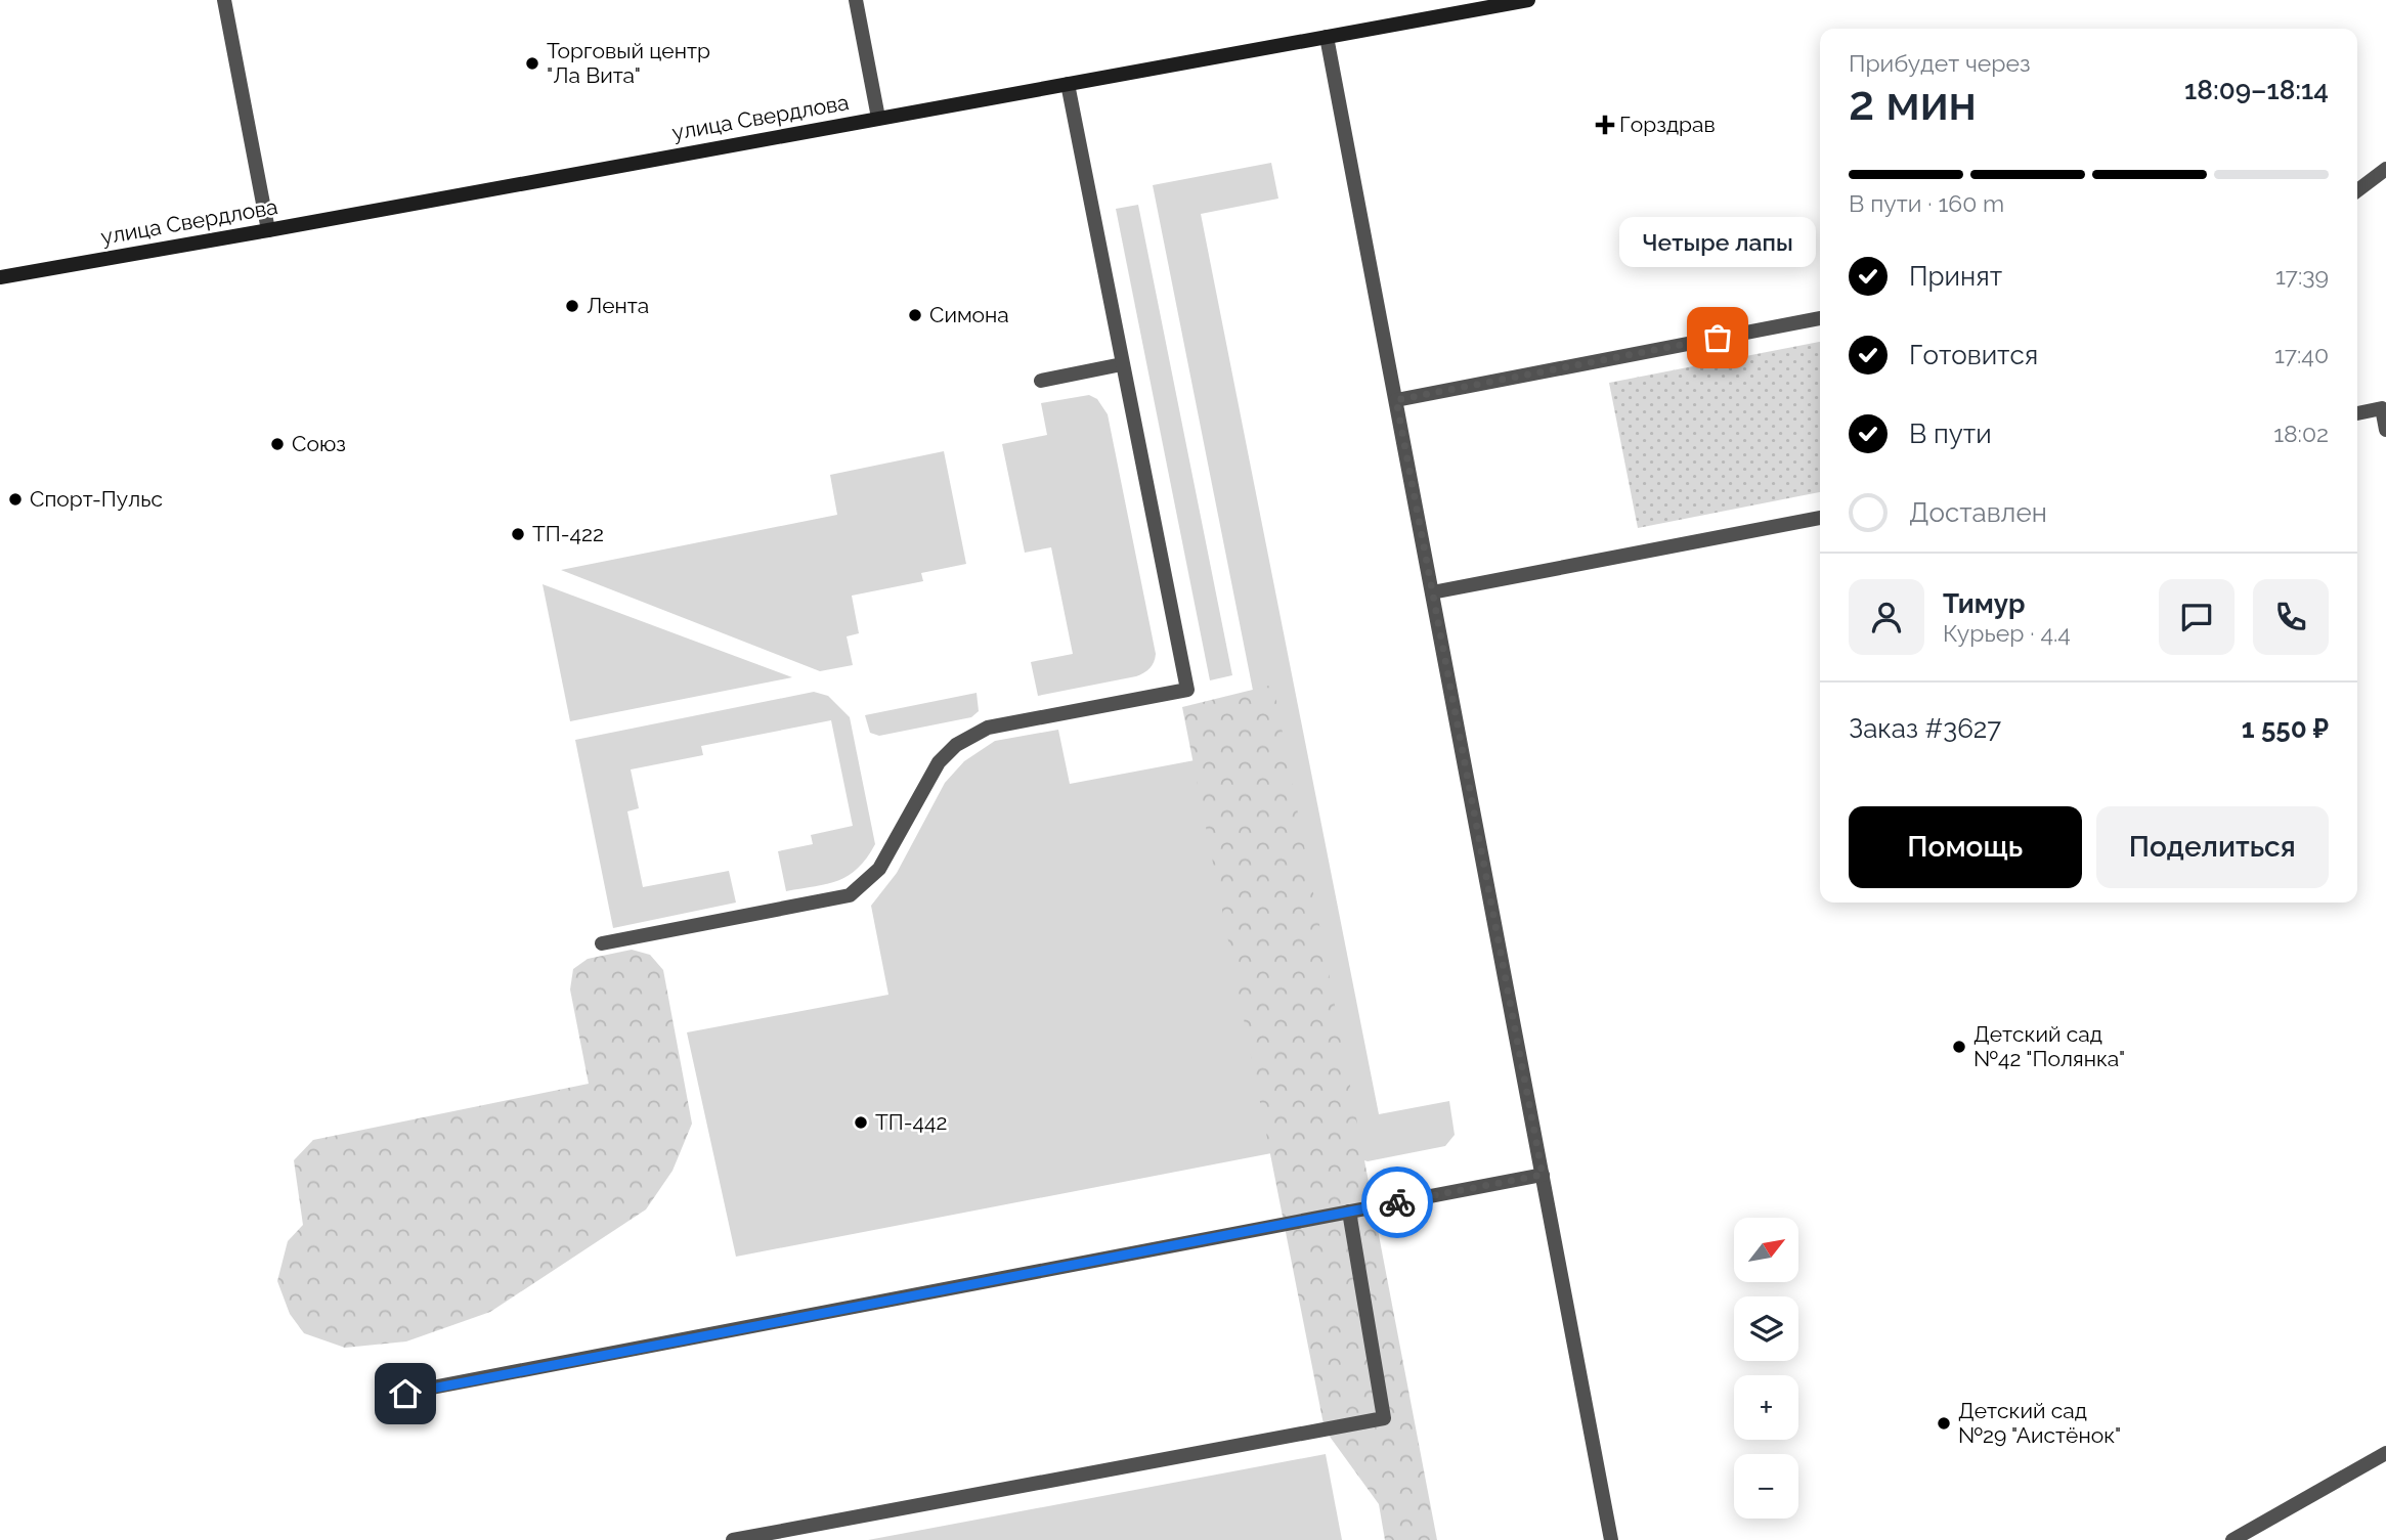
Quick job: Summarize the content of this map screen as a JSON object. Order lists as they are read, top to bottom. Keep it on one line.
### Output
{"streets":{"main road":["улица Свердлова"]},"places":{"other":["Торговый центр \"Ла Вита\"","Лента","Симона","Четыре лапы","Союз","Спорт-Пульс","ТП-422","Детский сад №42 \"Полянка\"","ТП-442","Детский сад №29 \"Аистёнок\""],"health":["Горздрав"]},"north":"top right","page":{"heading":["2 мин","Прибудет через","18:09–18:14"],"panel":["Тимур","Курьер · 4.4","Заказ #3627","1 550 ₽"],"bar":"В пути · 160 m","bubble":"Четыре лапы","list":[["Принят","17:39"],["Готовится","17:40"],["В пути","18:02"],"Доставлен"],"buttons":["Помощь","Поделиться"],"map_buttons":["+","−"]}}
